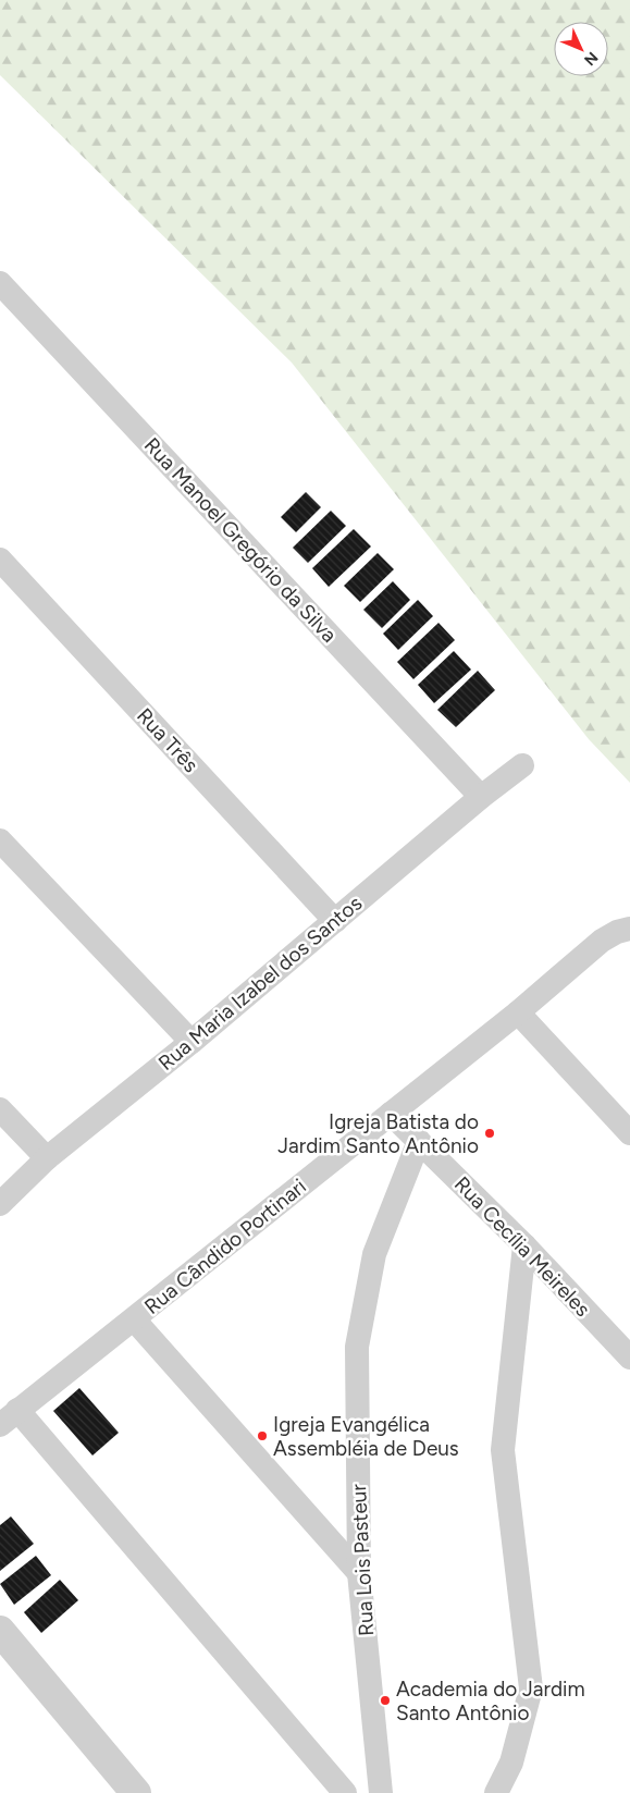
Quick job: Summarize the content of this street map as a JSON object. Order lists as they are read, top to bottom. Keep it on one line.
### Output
{"streets":{"street":["Rua Manoel Gregório da Silva","Rua Três","Rua Maria Izabel dos Santos","Rua Cândido Portinari","Rua Cecília Meireles","Rua Lois Pasteur"]},"crossings":[["Rua Manoel Gregório da Silva","Rua Maria Izabel dos Santos"],["Rua Três","Rua Maria Izabel dos Santos"],["Rua Cândido Portinari","Rua Cecília Meireles"],["Rua Cecília Meireles","Rua Lois Pasteur"]],"places":["Igreja Batista do Jardim Santo Antônio","Igreja Evangélica Assembléia de Deus","Academia do Jardim Santo Antônio"],"north":"bottom right"}
